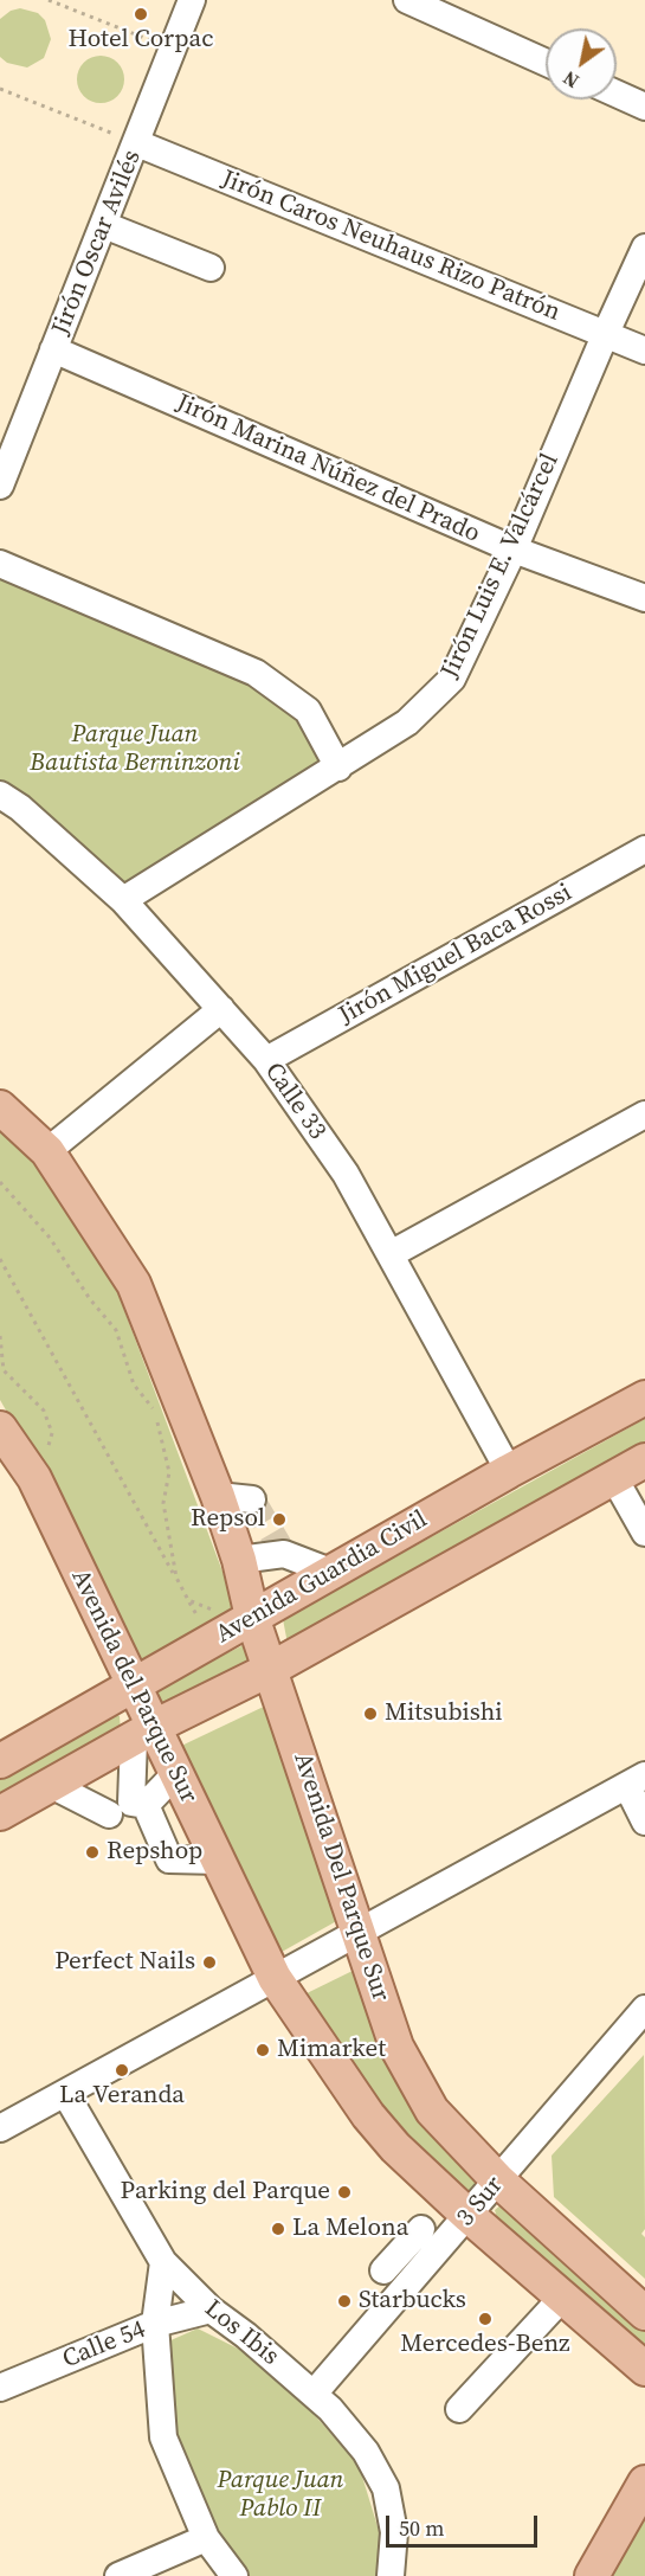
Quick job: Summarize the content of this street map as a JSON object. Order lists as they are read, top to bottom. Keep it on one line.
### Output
{"streets":{"main road":["Avenida Guardia Civil","Avenida del Parque Sur","Avenida Del Parque Sur"],"street":["Jirón Oscar Avilés","Jirón Caros Neuhaus Rizo Patrón","Jirón Marina Núñez del Prado","Jirón Luis E. Valcárcel","Jirón Miguel Baca Rossi","Calle 33","3 Sur","Los Ibis","Calle 54"]},"crossings":[["Jirón Oscar Avilés","Jirón Caros Neuhaus Rizo Patrón"],["Jirón Oscar Avilés","Jirón Marina Núñez del Prado"],["Jirón Caros Neuhaus Rizo Patrón","Jirón Luis E. Valcárcel"],["Jirón Marina Núñez del Prado","Jirón Luis E. Valcárcel"],["Jirón Luis E. Valcárcel","Calle 33"],["Jirón Miguel Baca Rossi","Calle 33"],["Calle 33","Avenida Guardia Civil"],["Avenida Guardia Civil","Avenida del Parque Sur"],["Avenida Guardia Civil","Avenida Del Parque Sur"],["Avenida del Parque Sur","3 Sur"],["Avenida Del Parque Sur","3 Sur"],["3 Sur","Los Ibis"],["Los Ibis","Calle 54"]],"parks":["Parque Juan Bautista Berninzoni","Parque Juan Pablo II"],"places":["Hotel Corpac","Repsol","Mitsubishi","Repshop","Perfect Nails","Mimarket","La Veranda","Parking del Parque","La Melona","Starbucks","Mercedes-Benz"],"scale_bar":"50 m","north":"bottom left"}
